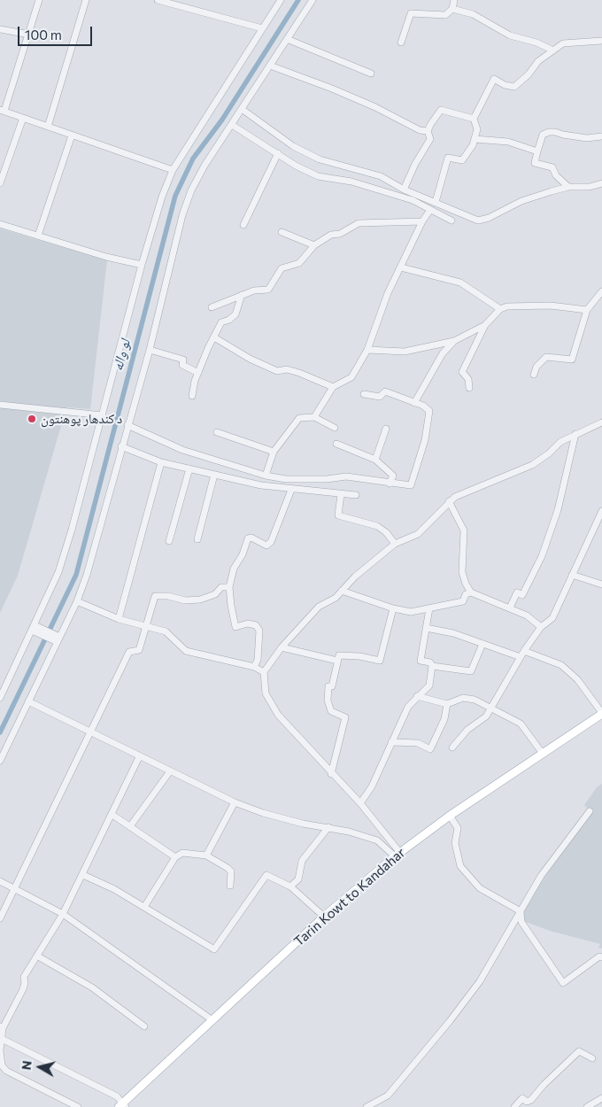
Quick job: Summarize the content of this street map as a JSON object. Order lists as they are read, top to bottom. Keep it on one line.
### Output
{"streets":{"main road":["Tarin Kowt to Kandahar"]},"water":["لو واله"],"places":["د کندهار پوهنتون"],"scale_bar":"100 m","north":"left"}
